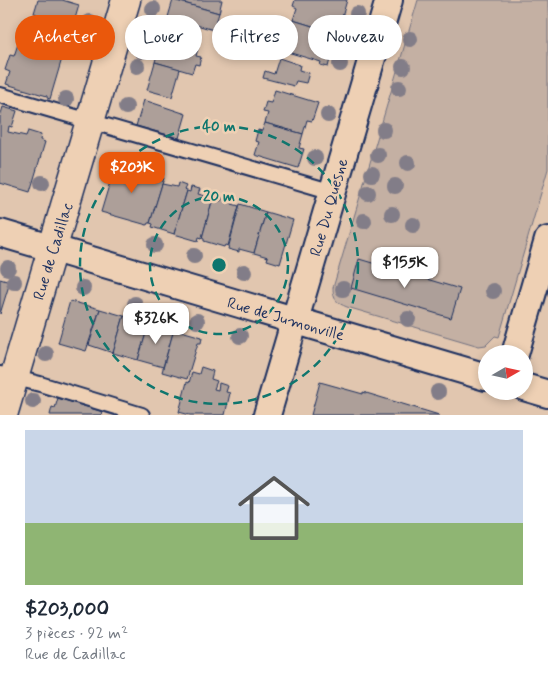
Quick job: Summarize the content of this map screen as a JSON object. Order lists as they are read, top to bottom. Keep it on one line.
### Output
{"streets":{"street":["Rue Du Quesne","Rue de Cadillac","Rue de Jumonville"]},"crossings":[["Rue Du Quesne","Rue de Jumonville"],["Rue de Cadillac","Rue de Jumonville"]],"north":"right","page":{"chip":["Acheter","Louer","Filtres","Nouveau"],"price":["$203K","$155K","$326K"],"list":[{"name":"$203,000","note":"3 pièces · 92 m² · Rue de Cadillac"}]},"rings":["40 m","20 m"]}
